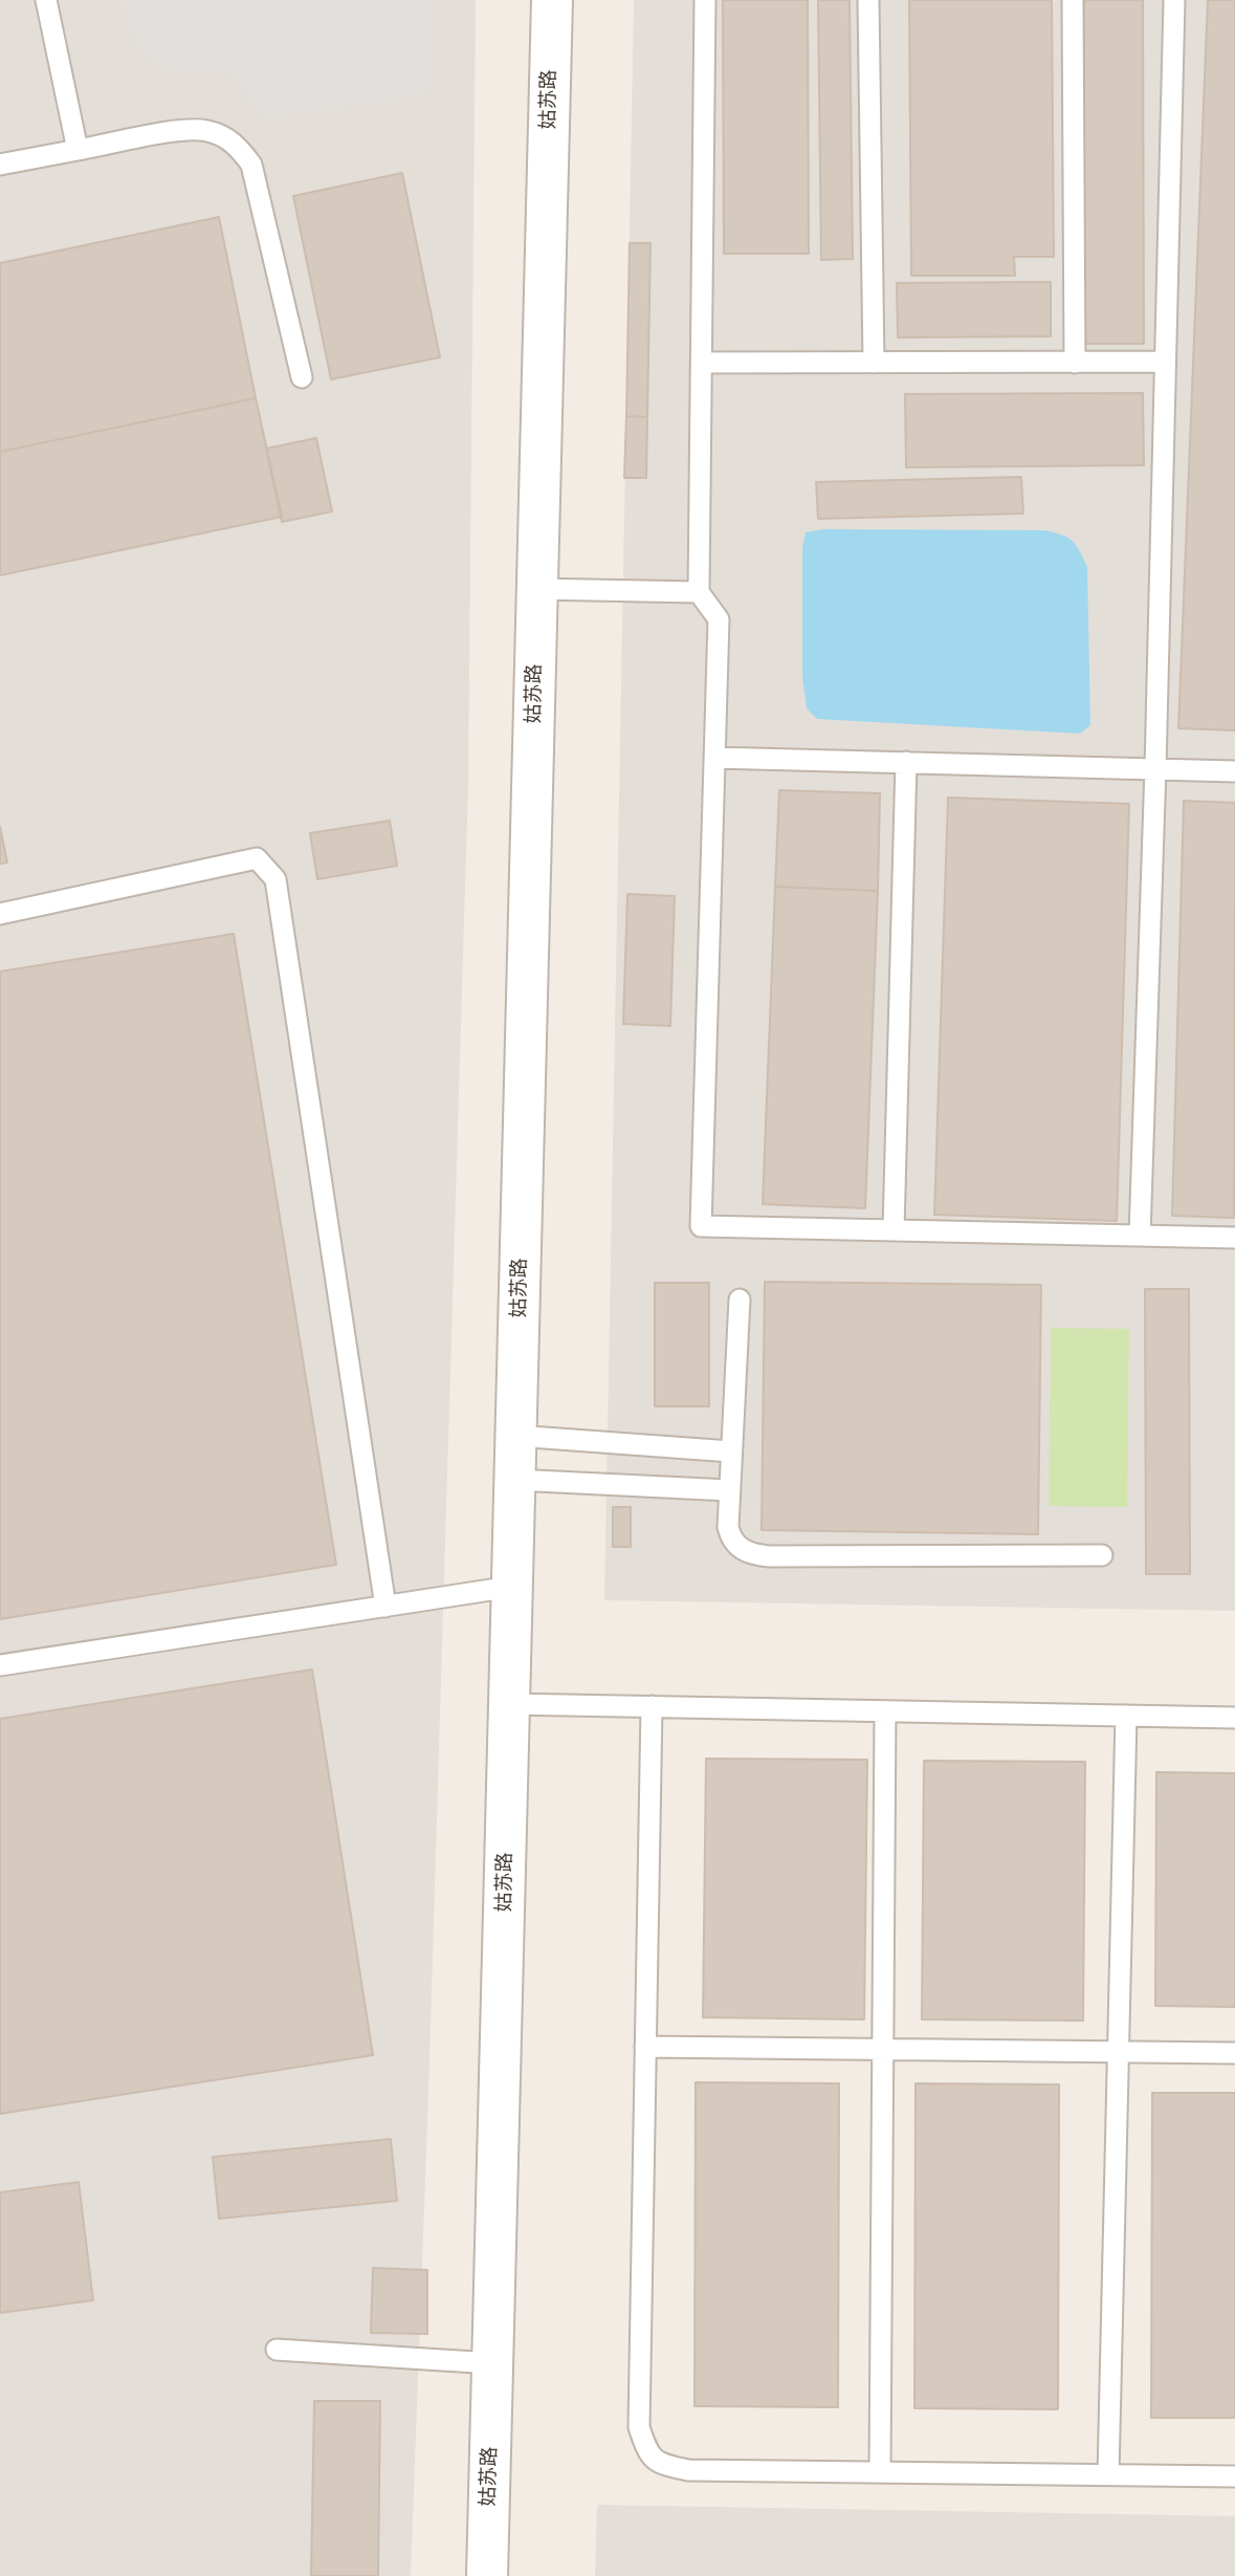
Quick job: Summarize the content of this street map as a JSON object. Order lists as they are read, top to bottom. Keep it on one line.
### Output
{"streets":{"street":["姑苏路"]}}
